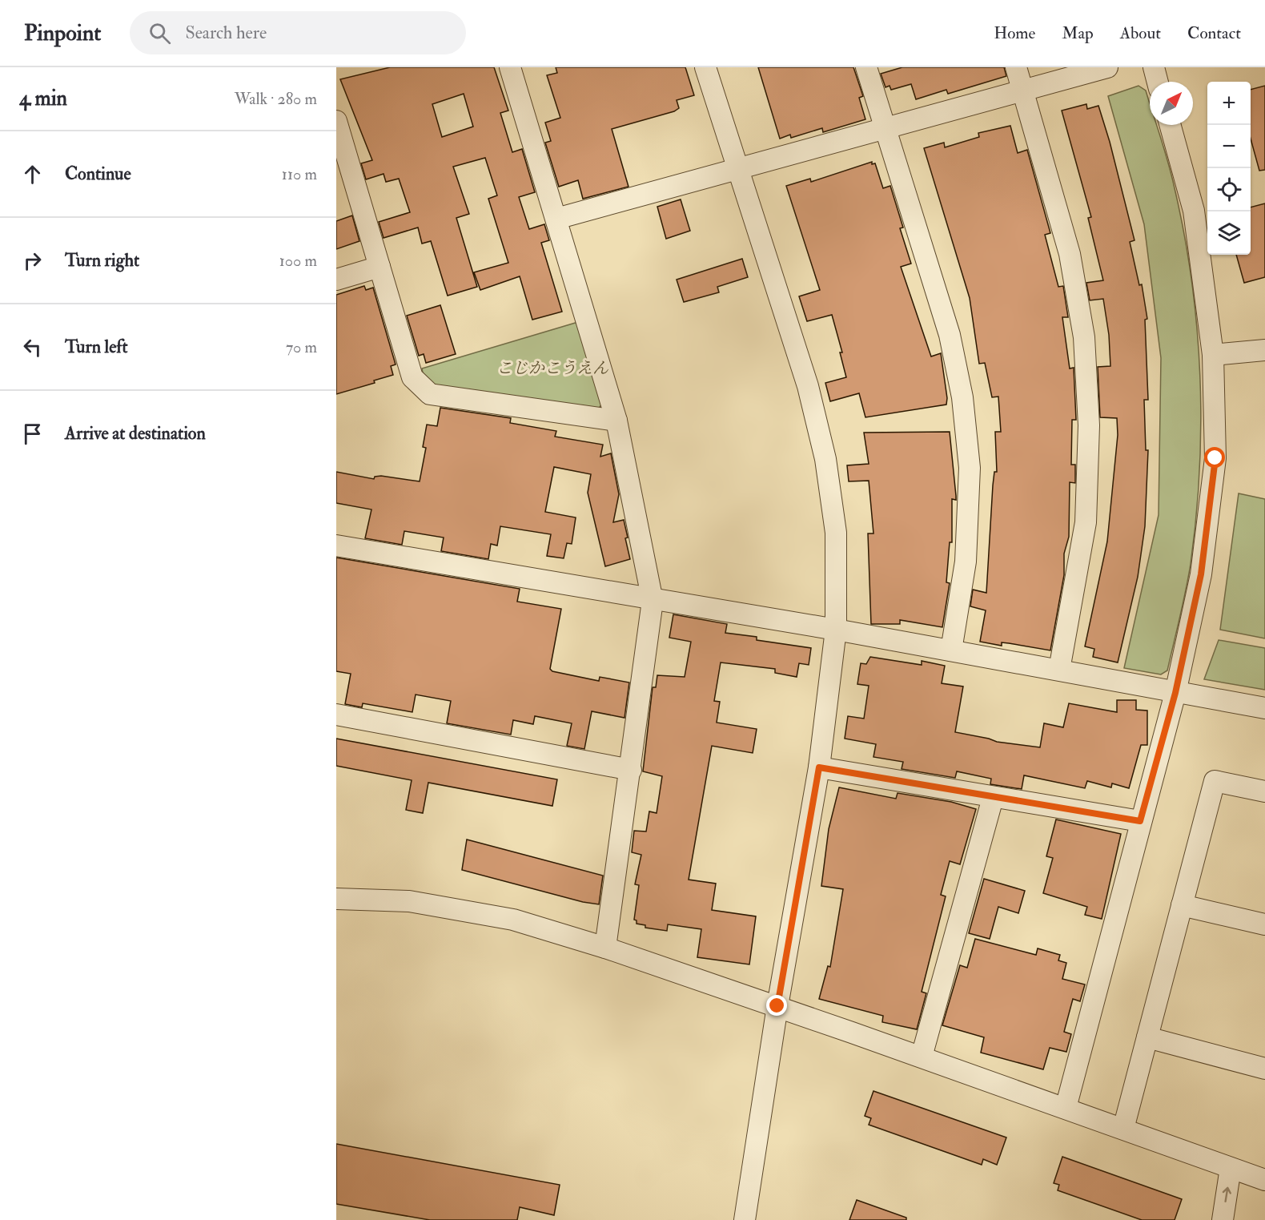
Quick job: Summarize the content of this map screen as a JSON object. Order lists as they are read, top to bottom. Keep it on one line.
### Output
{"parks":["こじかこうえん"],"north":"top right","page":{"header":"Pinpoint","search":"Search here","nav":["Home","Map","About","Contact"],"heading":["4 min","Walk · 280 m"],"map_buttons":["+","−"],"list":[["Continue","110 m"],["Turn right","100 m"],["Turn left","70 m"],"Arrive at destination"]}}
